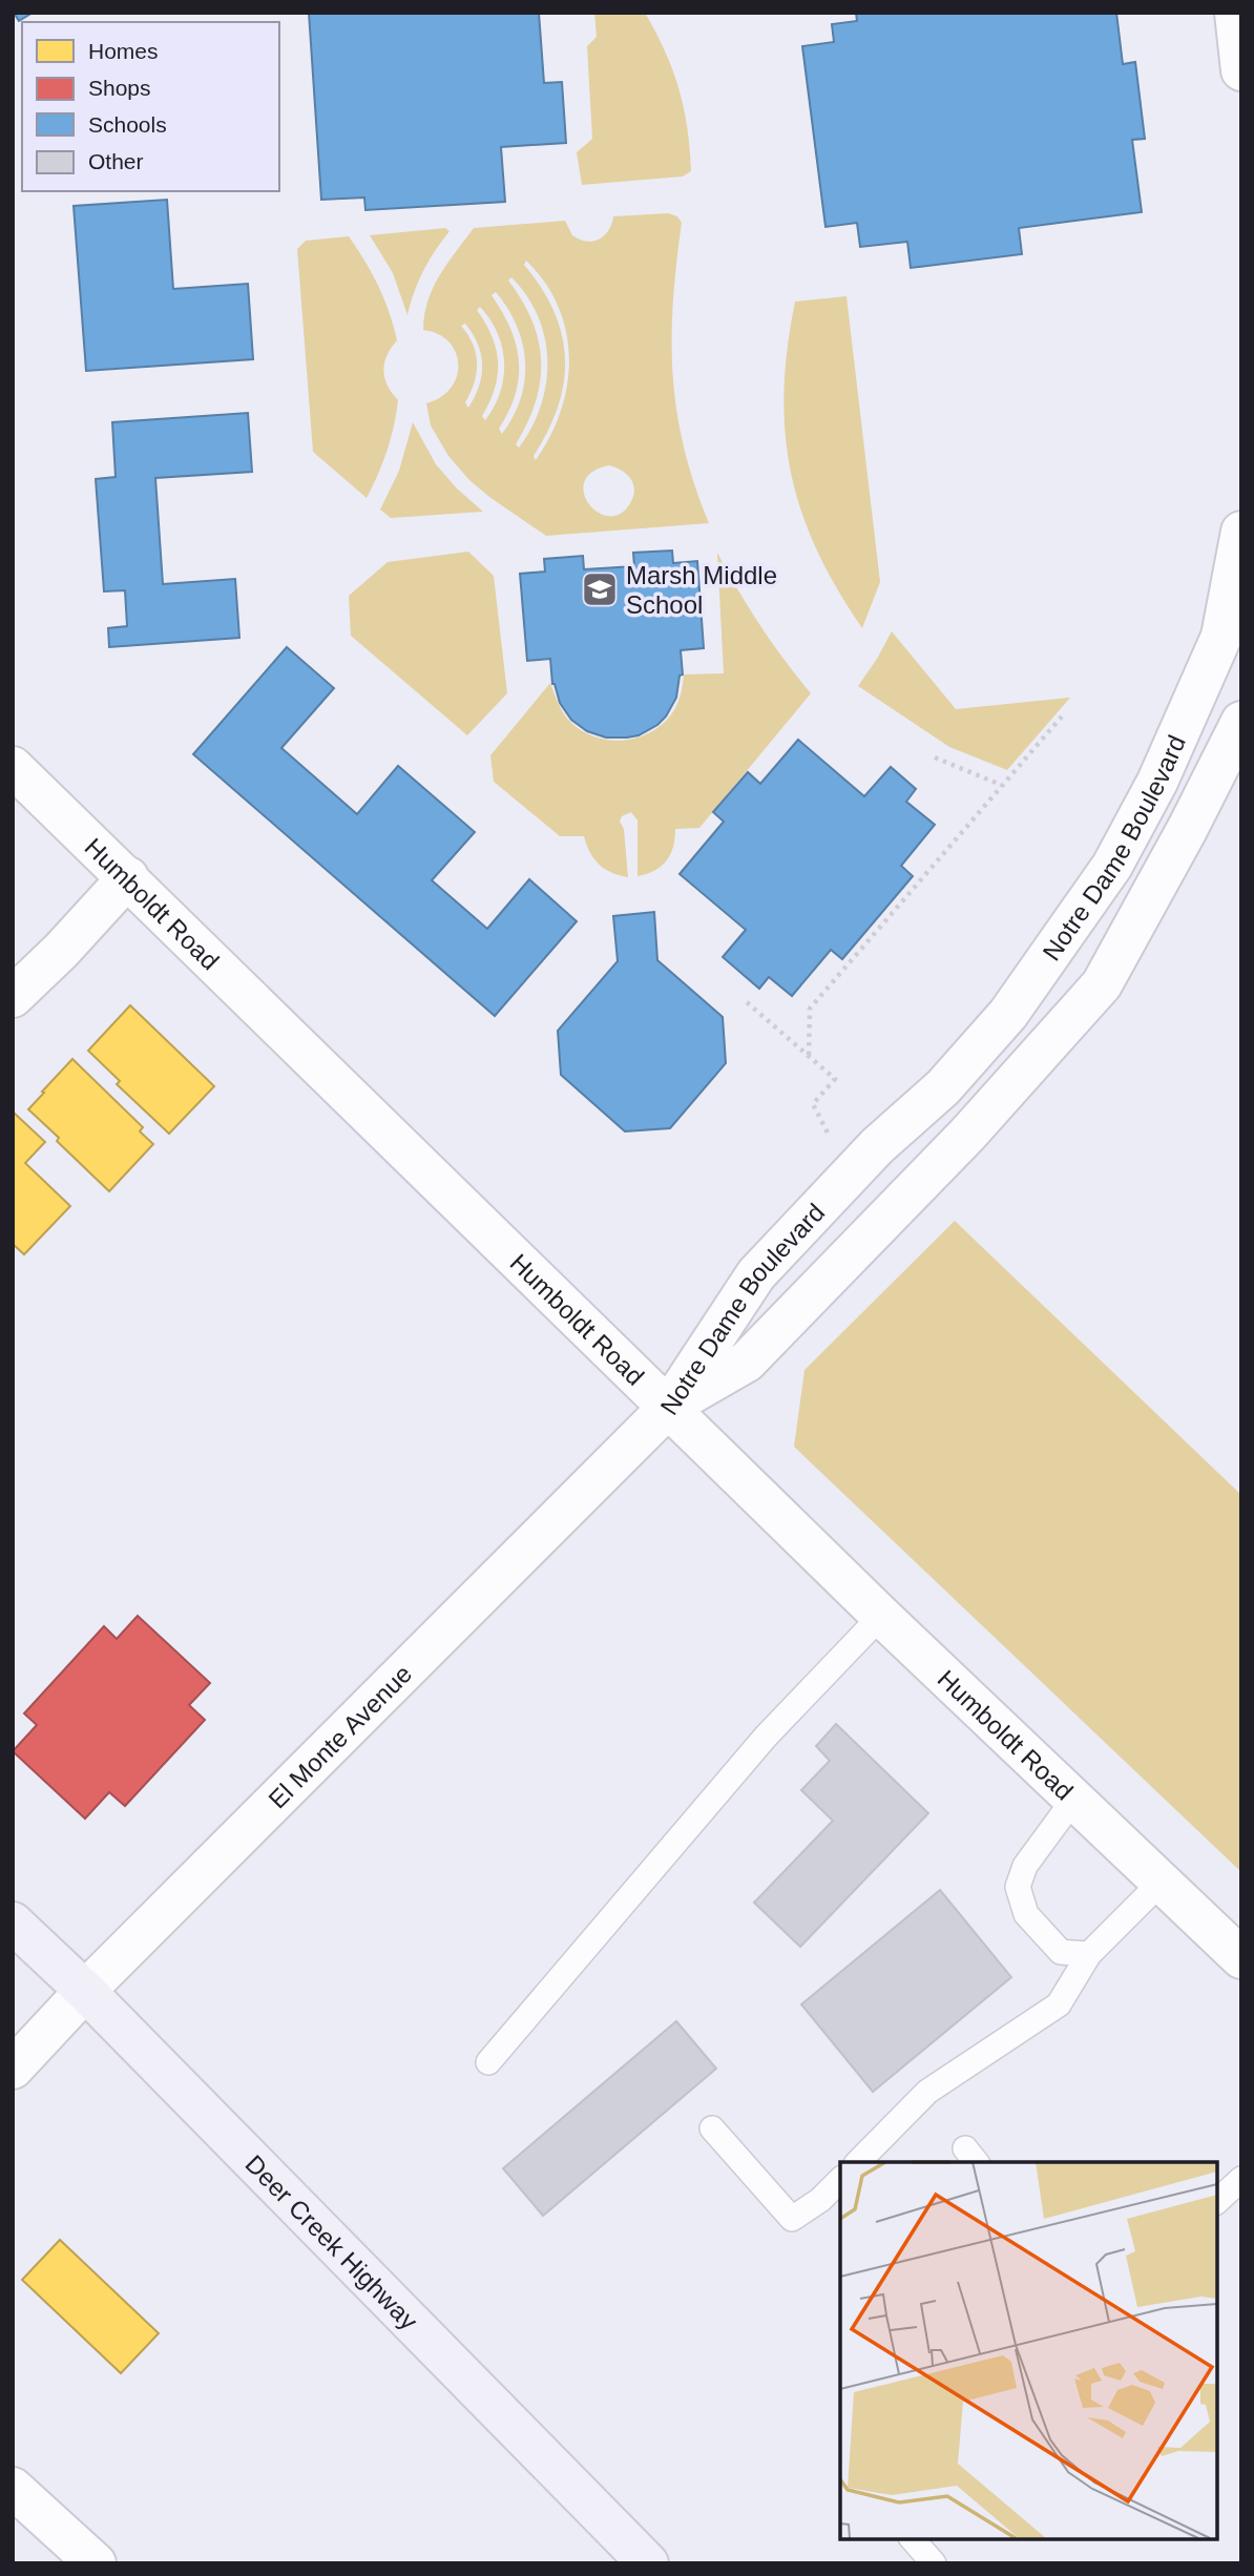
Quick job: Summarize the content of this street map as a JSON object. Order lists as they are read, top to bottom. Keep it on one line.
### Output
{"streets":{"main road":["Deer Creek Highway"],"street":["Notre Dame Boulevard","Humboldt Road","El Monte Avenue"]},"crossings":[["Notre Dame Boulevard","Humboldt Road"],["Notre Dame Boulevard","El Monte Avenue"],["Humboldt Road","El Monte Avenue"],["El Monte Avenue","Deer Creek Highway"]],"places":{"school or university":["Marsh Middle School"]},"legend":["Homes","Shops","Schools","Other"]}
